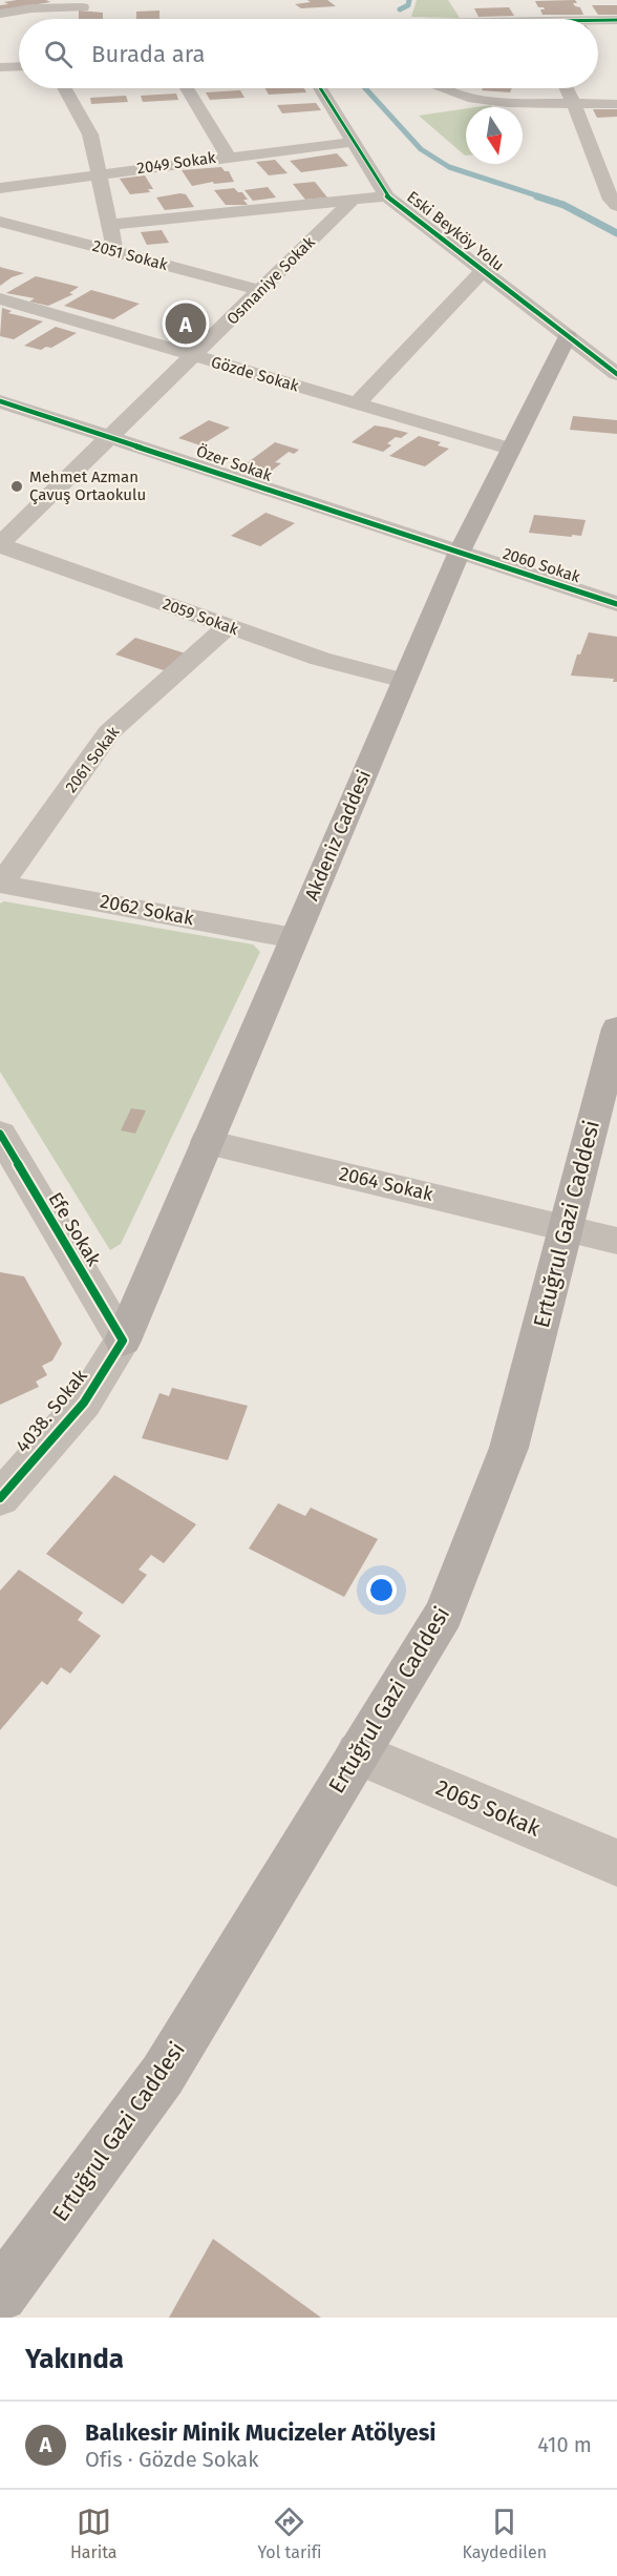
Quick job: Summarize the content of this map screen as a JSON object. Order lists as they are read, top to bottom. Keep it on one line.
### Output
{"streets":{"main road":["Akdeniz Caddesi","Ertuğrul Gazi Caddesi"],"street":["2049 Sokak","Eski Beyköy Yolu","2051 Sokak","Osmaniye Sokak","Gözde Sokak","Özer Sokak","2060 Sokak","2059 Sokak","2061 Sokak","2062 Sokak","2064 Sokak","Efe Sokak","4038. Sokak","2065 Sokak"]},"crossings":[["2049 Sokak","Eski Beyköy Yolu"],["Eski Beyköy Yolu","Akdeniz Caddesi"],["2051 Sokak","Osmaniye Sokak"],["Osmaniye Sokak","Gözde Sokak"],["Osmaniye Sokak","Özer Sokak"],["Osmaniye Sokak","2059 Sokak"],["Gözde Sokak","Akdeniz Caddesi"],["Özer Sokak","2060 Sokak"],["Özer Sokak","Akdeniz Caddesi"],["2060 Sokak","Akdeniz Caddesi"],["2059 Sokak","2061 Sokak"],["2059 Sokak","Akdeniz Caddesi"],["2061 Sokak","2062 Sokak"],["Akdeniz Caddesi","2062 Sokak"],["Akdeniz Caddesi","2064 Sokak"],["Akdeniz Caddesi","Efe Sokak"],["Akdeniz Caddesi","4038. Sokak"],["2064 Sokak","Ertuğrul Gazi Caddesi"],["Ertuğrul Gazi Caddesi","2065 Sokak"],["Efe Sokak","4038. Sokak"]],"places":["Mehmet Azman Çavuş Ortaokulu"],"north":"bottom","page":{"search":"Burada ara","pins":"A","heading":"Yakında","list":[{"mark":"A","name":"Balıkesir Minik Mucizeler Atölyesi","note":"Ofis · Gözde Sokak","value":"410 m"}],"nav":["Harita","Yol tarifi","Kaydedilen"]}}
